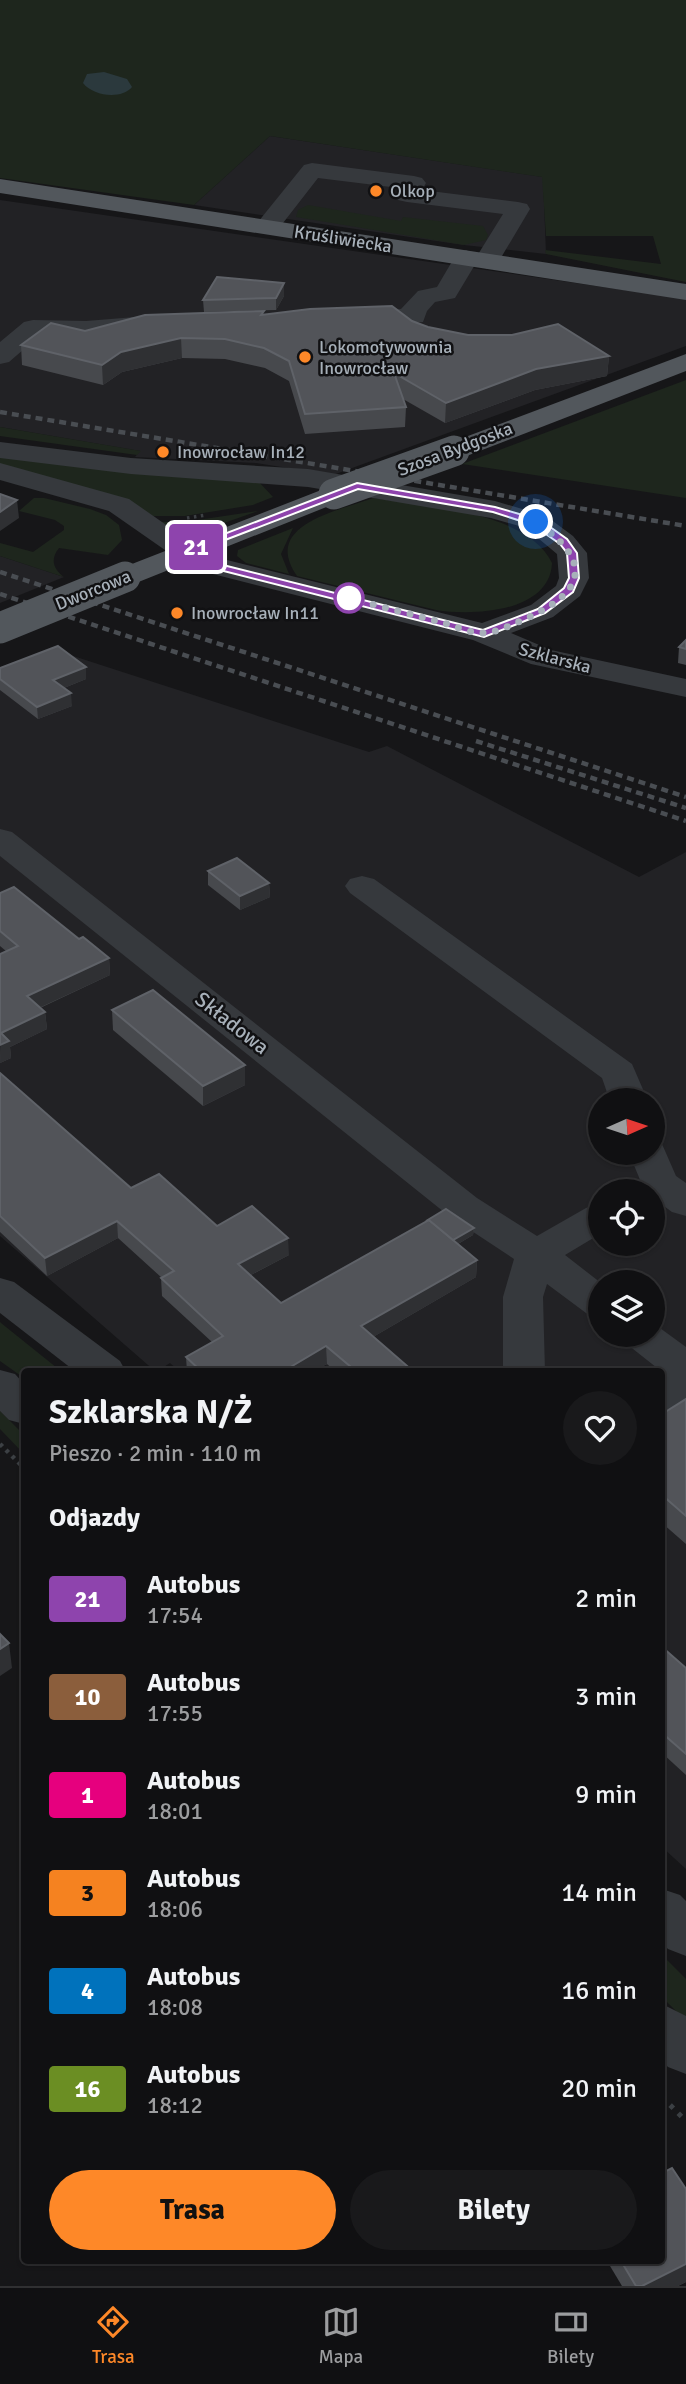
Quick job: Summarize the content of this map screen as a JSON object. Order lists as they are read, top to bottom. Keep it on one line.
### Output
{"streets":{"main road":["Kruśliwiecka","Szosa Bydgoska","Dworcowa"],"street":["Szklarska","Składowa"]},"crossings":[["Szosa Bydgoska","Dworcowa"],["Szosa Bydgoska","Szklarska"],["Dworcowa","Szklarska"]],"places":["Olkop","Lokomotywownia Inowrocław","Inowrocław In12","Inowrocław In11"],"lines":["bus line 21"],"north":"right","page":{"on_map":"21","heading":[["Szklarska N/Ż","Pieszo · 2 min · 110 m"],"Odjazdy"],"list":[{"mark":"21","name":"Autobus","note":"17:54","value":"2 min"},{"mark":"10","name":"Autobus","note":"17:55","value":"3 min"},{"mark":"1","name":"Autobus","note":"18:01","value":"9 min"},{"mark":"3","name":"Autobus","note":"18:06","value":"14 min"},{"mark":"4","name":"Autobus","note":"18:08","value":"16 min"},{"mark":"16","name":"Autobus","note":"18:12","value":"20 min"}],"buttons":["Trasa","Bilety"],"tabs":["Trasa","Mapa","Bilety"]}}
